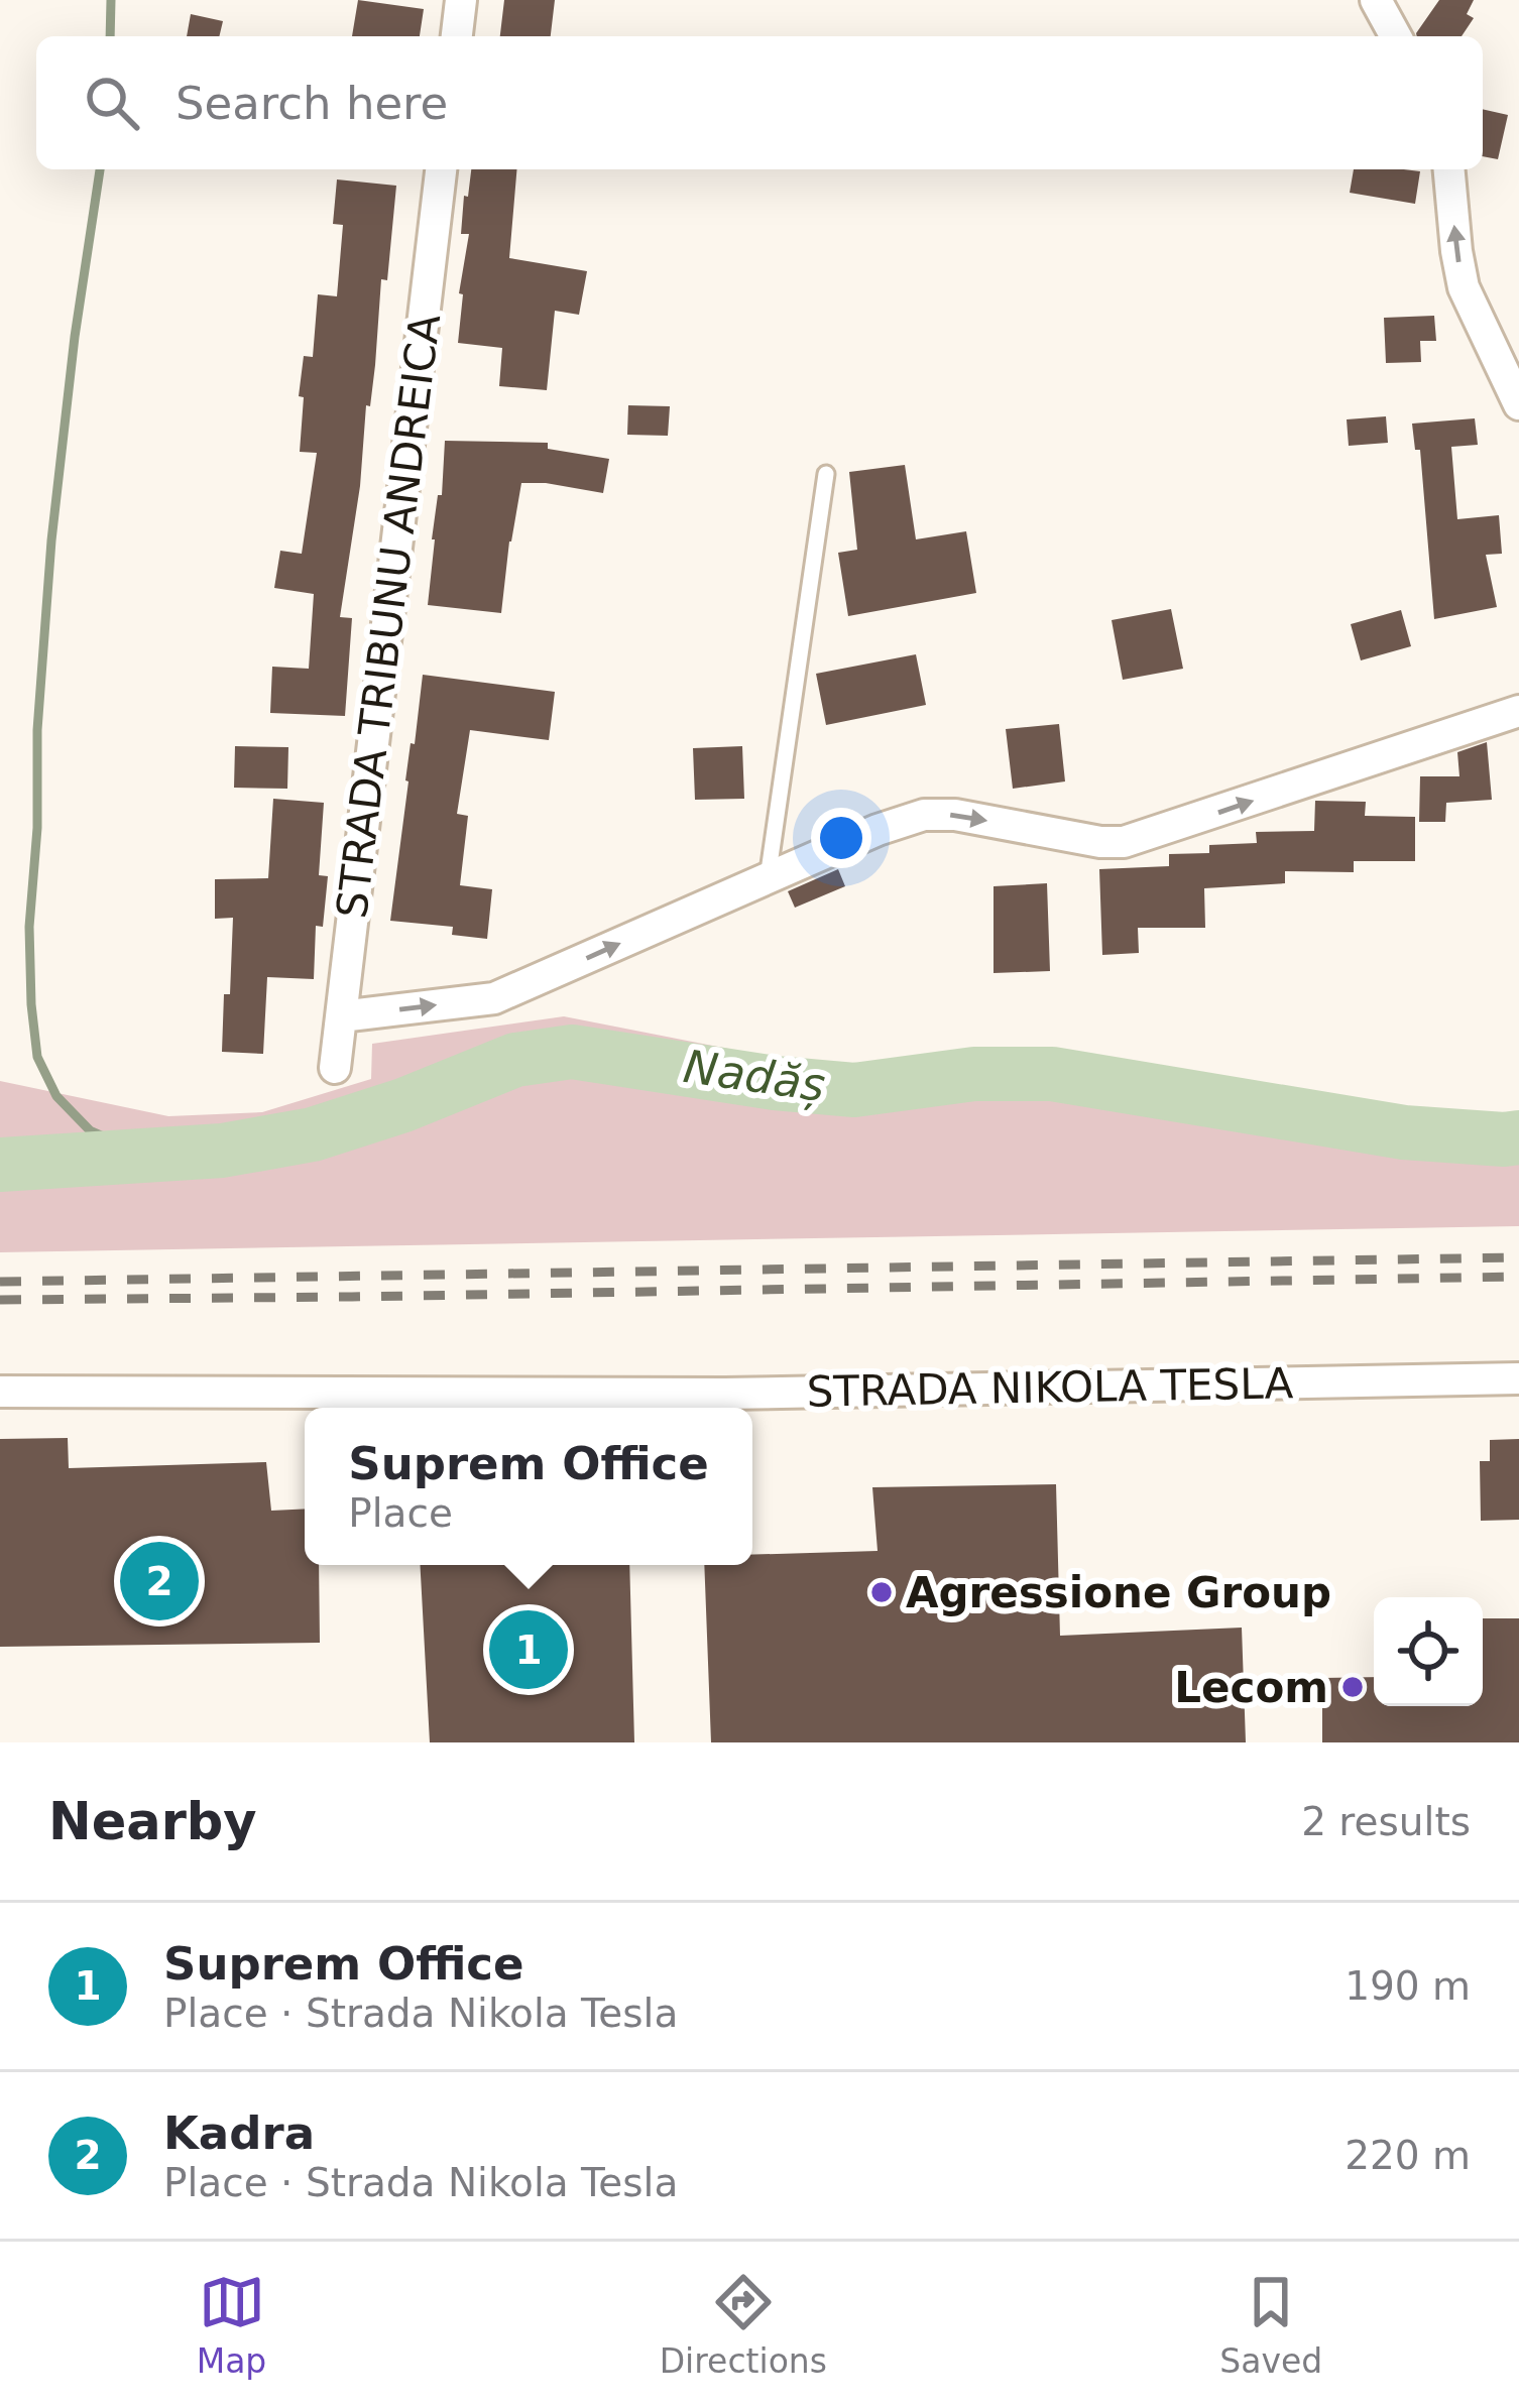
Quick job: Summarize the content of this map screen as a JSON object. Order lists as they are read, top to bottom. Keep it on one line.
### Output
{"streets":{"street":["STRADA TRIBUNU ANDREICA","STRADA NIKOLA TESLA"]},"water":["Nadăș"],"places":["Agressione Group","Lecom"],"page":{"search":"Search here","popup":["Suprem Office","Place"],"pins":["2","1"],"heading":["Nearby","2 results"],"list":[{"mark":"1","name":"Suprem Office","note":"Place · Strada Nikola Tesla","value":"190 m"},{"mark":"2","name":"Kadra","note":"Place · Strada Nikola Tesla","value":"220 m"}],"nav":["Map","Directions","Saved"]}}
